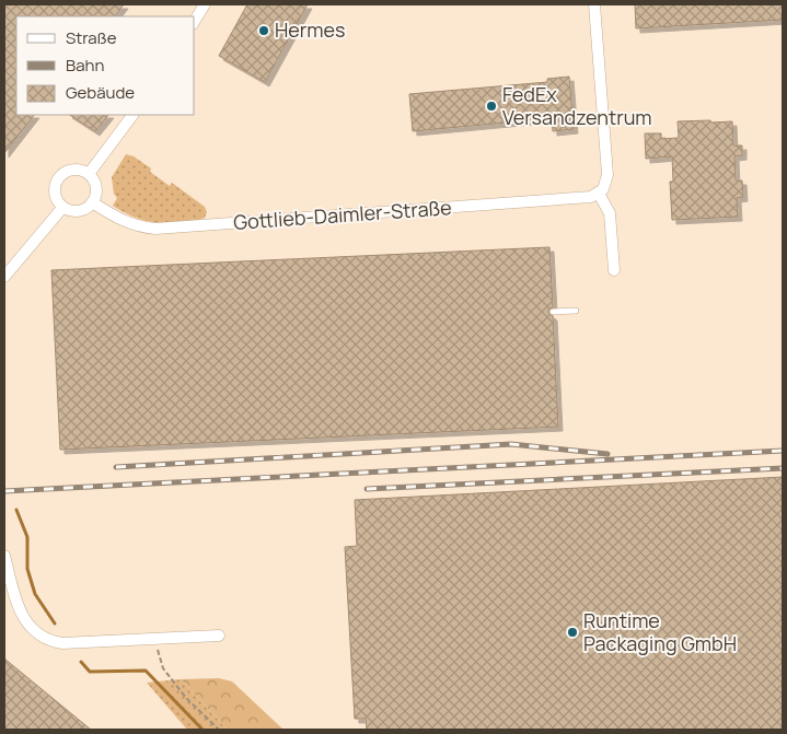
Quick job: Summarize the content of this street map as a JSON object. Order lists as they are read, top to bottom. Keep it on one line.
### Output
{"streets":{"street":["Gottlieb-Daimler-Straße"]},"places":["Hermes","FedEx Versandzentrum","Runtime Packaging GmbH"],"legend":["Straße","Bahn","Gebäude"]}
